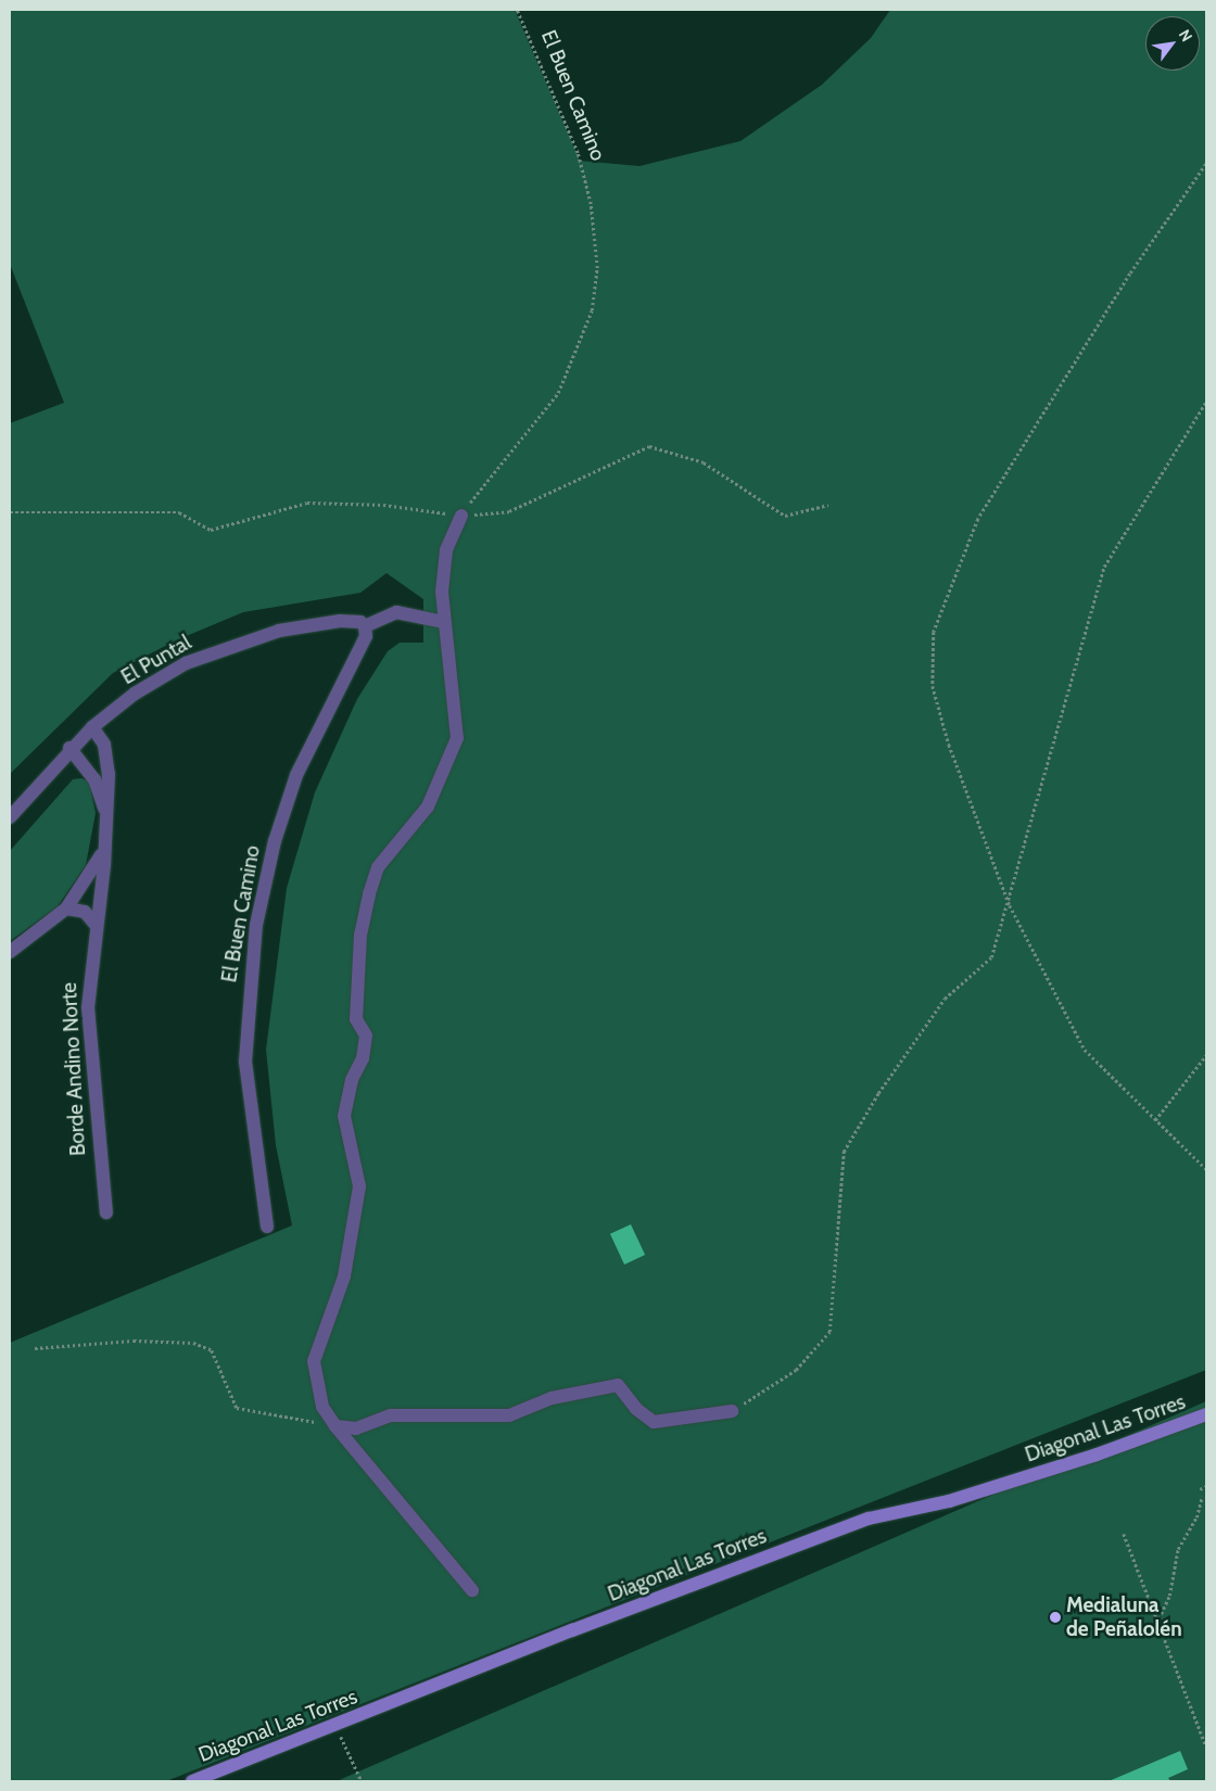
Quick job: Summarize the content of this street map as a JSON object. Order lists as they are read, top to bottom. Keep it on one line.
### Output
{"streets":{"street":["El Buen Camino","El Puntal","Borde Andino Norte","Diagonal Las Torres"]},"crossings":[["El Buen Camino","El Puntal"],["El Puntal","Borde Andino Norte"]],"places":["Medialuna de Peñalolén"],"north":"top right"}
